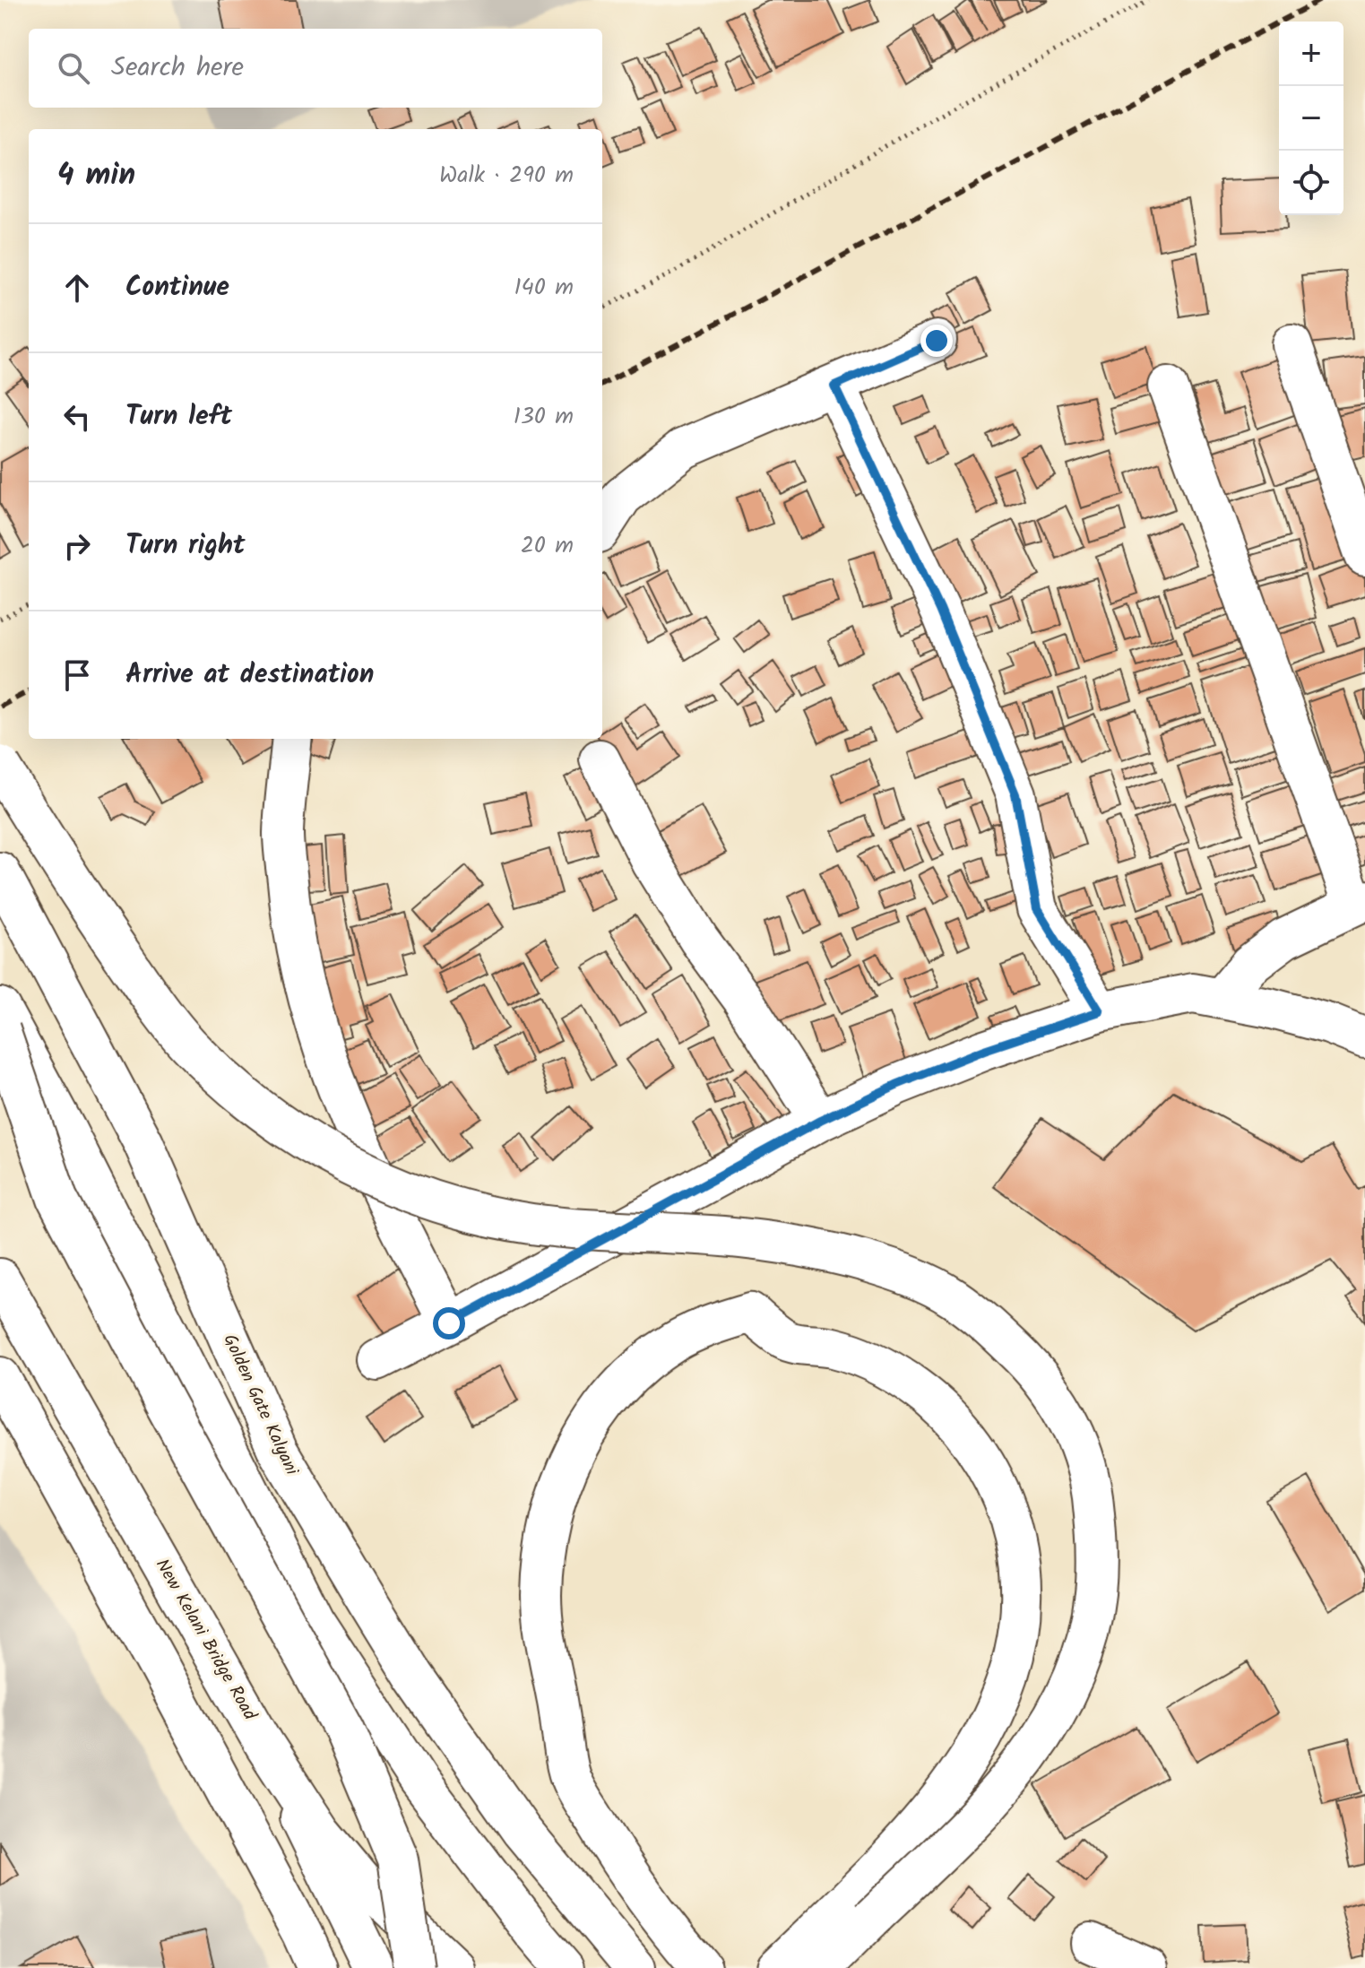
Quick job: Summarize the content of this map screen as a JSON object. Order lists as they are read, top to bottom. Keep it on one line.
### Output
{"streets":{"main road":["Golden Gate Kalyani","New Kelani Bridge Road"]},"page":{"map_buttons":["+","−"],"search":"Search here","heading":["4 min","Walk · 290 m"],"list":[["Continue","140 m"],["Turn left","130 m"],["Turn right","20 m"],"Arrive at destination"]}}
